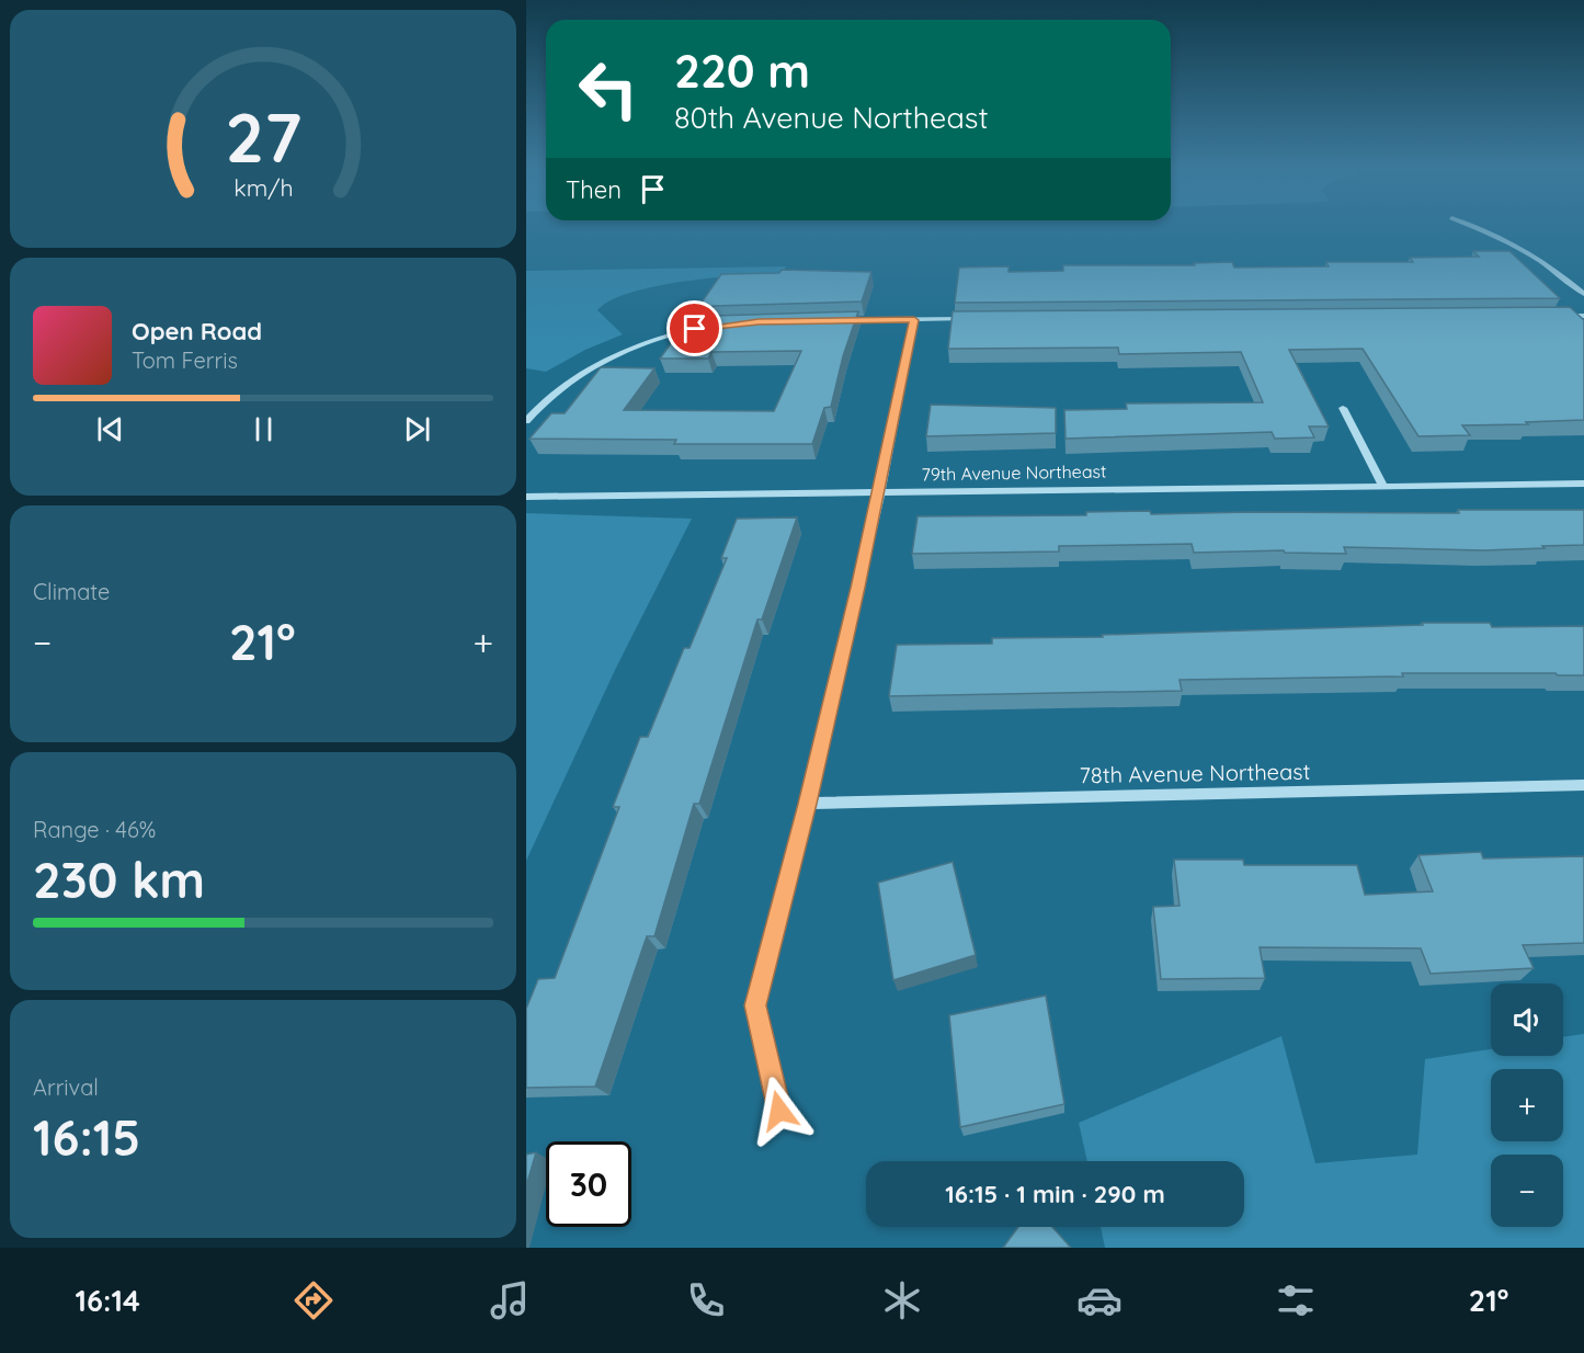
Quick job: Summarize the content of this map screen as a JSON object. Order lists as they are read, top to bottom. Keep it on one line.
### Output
{"streets":{"street":["79th Avenue Northeast","78th Avenue Northeast"]},"page":{"turn":["220 m","80th Avenue Northeast"],"then":"Then","song":["Open Road","Tom Ferris"],"tile":["Climate",["Range · 46%","230 km"],["Arrival","16:15"]],"heat":["−","21°","+"],"map_buttons":["+","−"],"limit":"30","trip":"16:15 · 1 min · 290 m","tabs":["16:14","21°"],"gauge":["27","km/h"]}}
